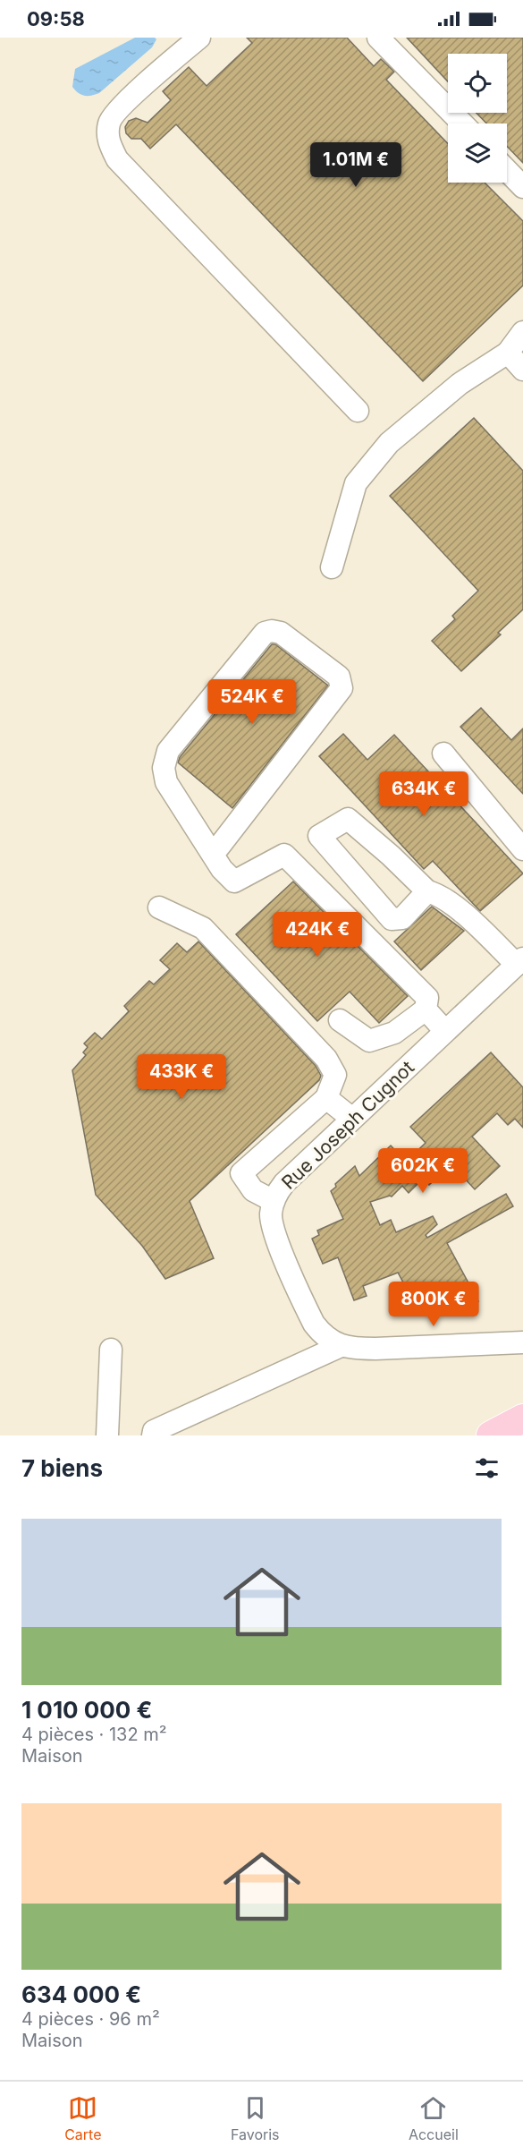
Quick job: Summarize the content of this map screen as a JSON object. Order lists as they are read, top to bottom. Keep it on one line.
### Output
{"streets":{"street":["Rue Joseph Cugnot"]},"page":{"status":"09:58","price":["1.01M €","524K €","634K €","424K €","433K €","602K €","800K €"],"heading":"7 biens","list":[{"name":"1 010 000 €","note":"4 pièces · 132 m² · Maison"},{"name":"634 000 €","note":"4 pièces · 96 m² · Maison"}],"tabs":["Carte","Favoris","Accueil"]}}
